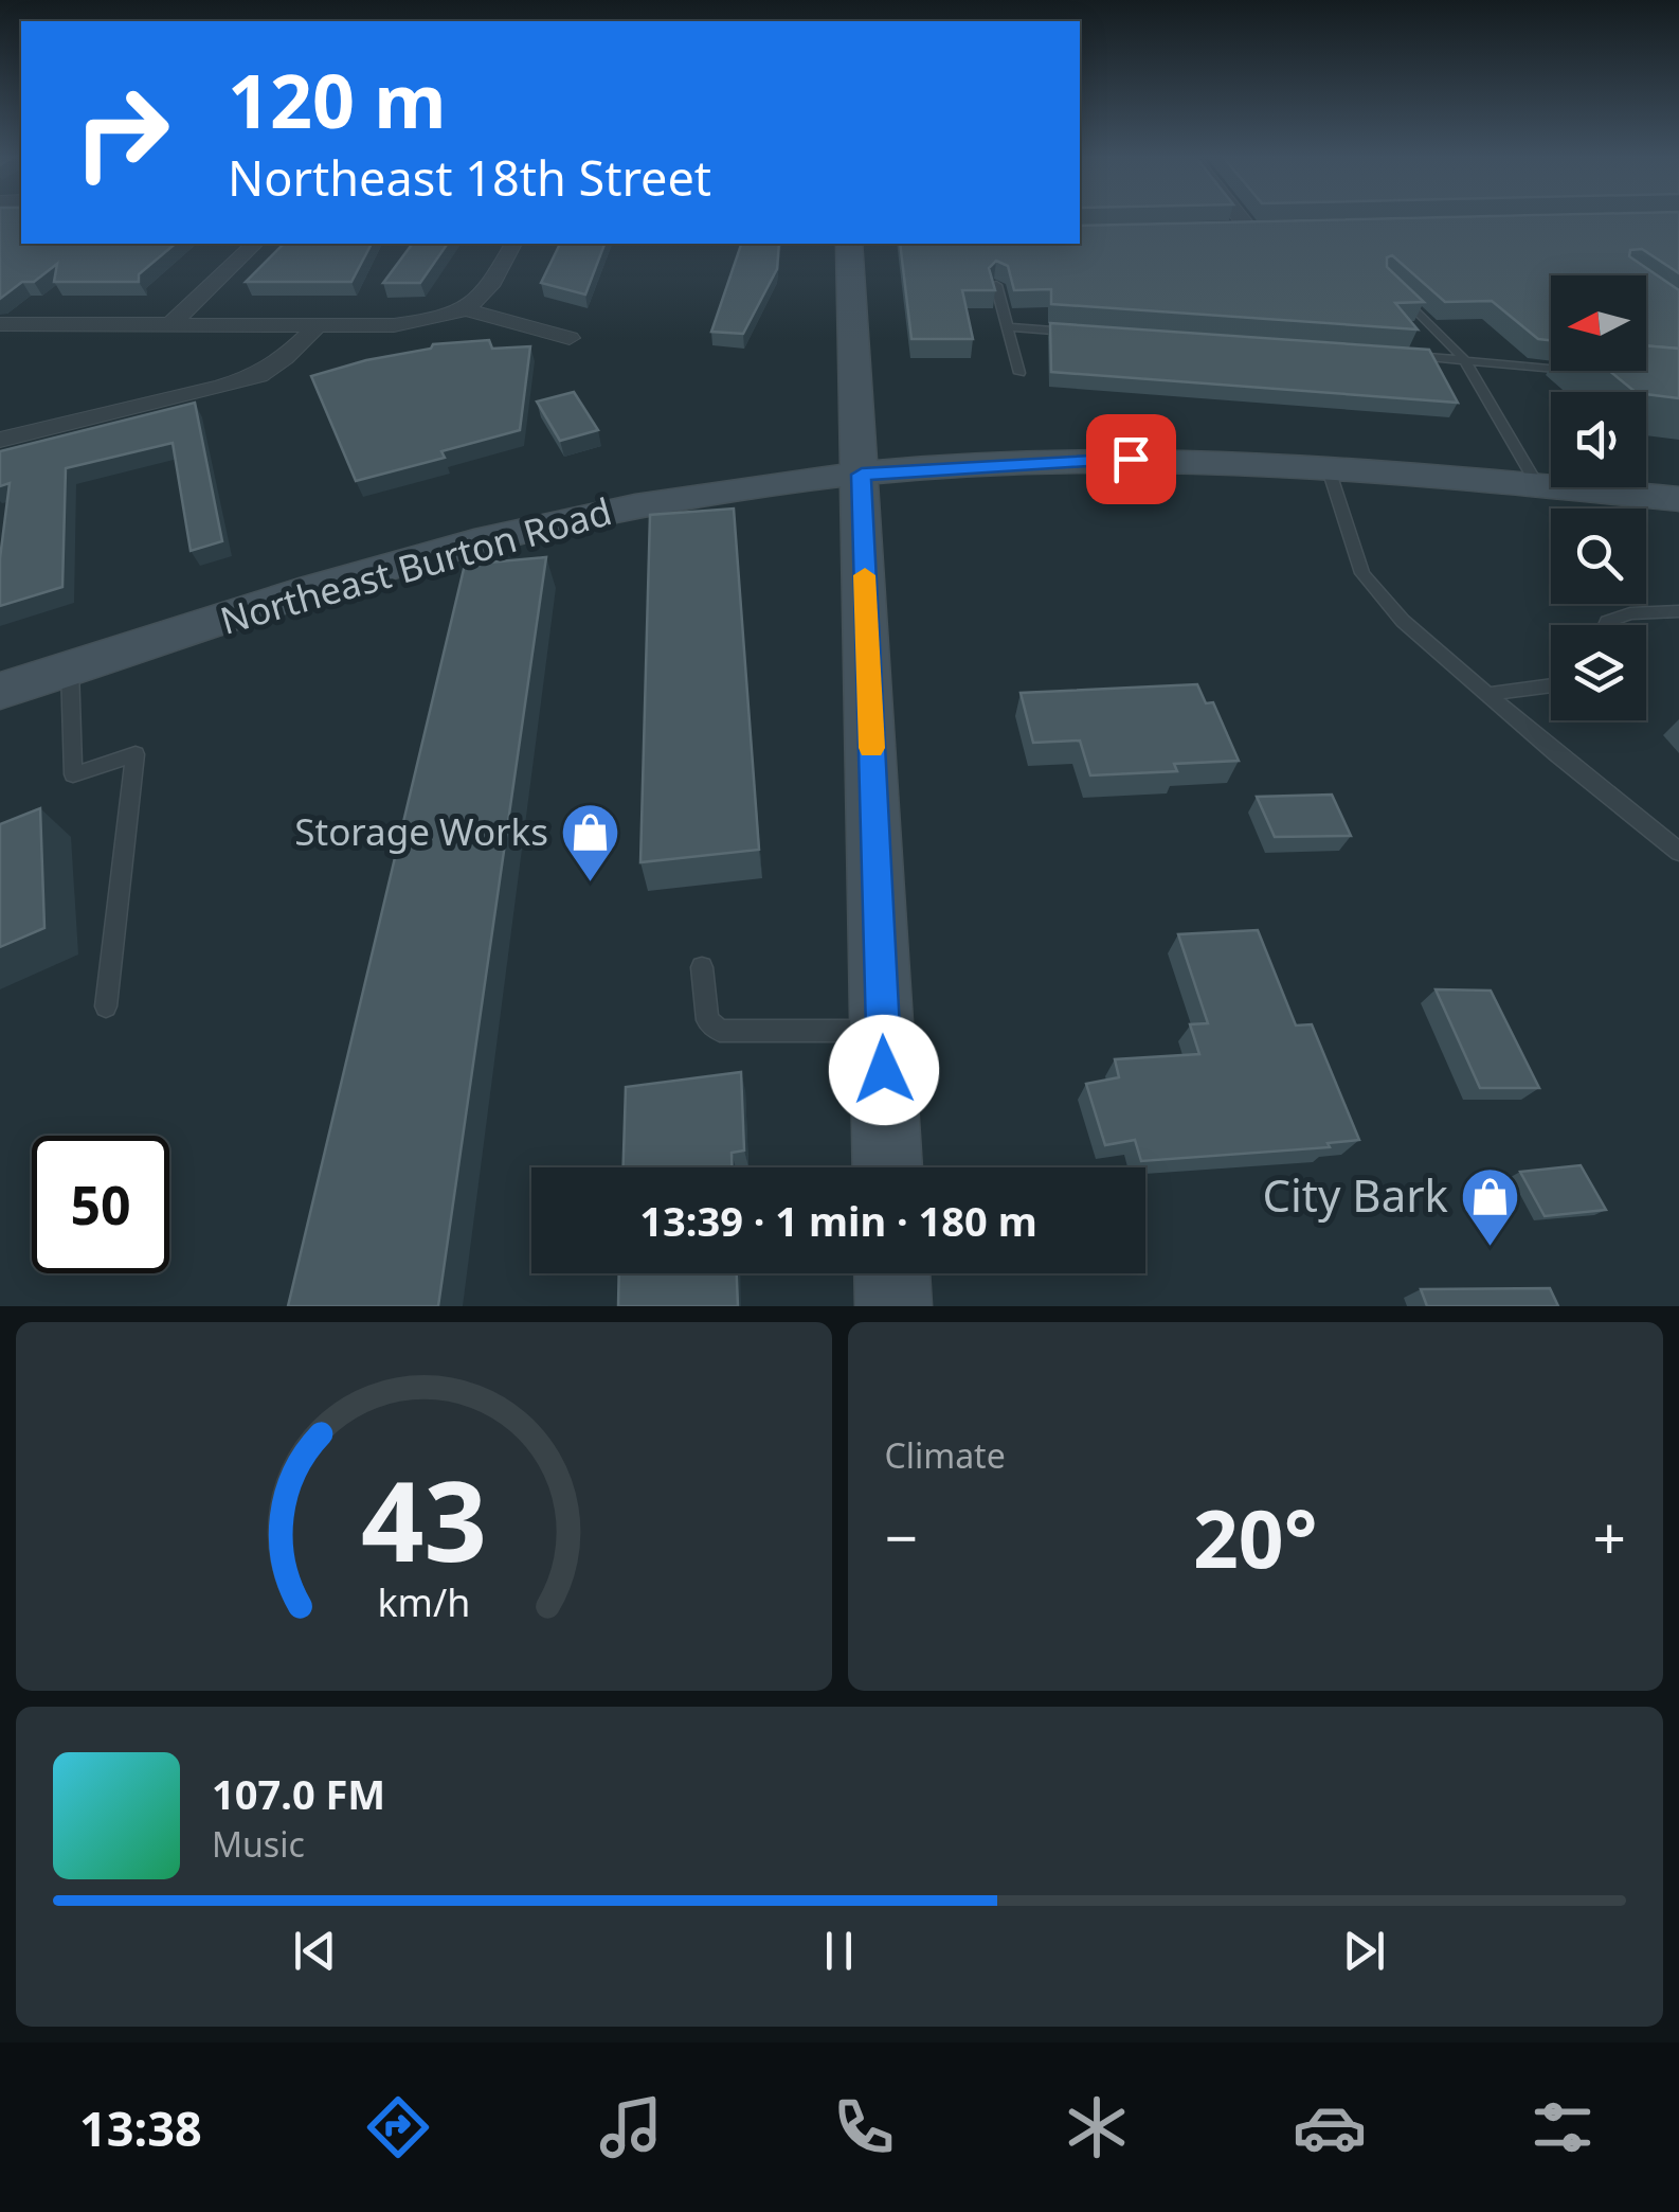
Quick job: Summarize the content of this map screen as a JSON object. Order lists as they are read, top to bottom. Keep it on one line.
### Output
{"streets":{"street":["Northeast Burton Road"]},"places":{"shop":["Storage Works","City Bark"]},"north":"left","page":{"turn":["120 m","Northeast 18th Street"],"limit":"50","trip":"13:39 · 1 min · 180 m","tile":"Climate","heat":["−","20°","+"],"song":["107.0 FM","Music"],"tabs":"13:38","gauge":["43","km/h"]}}
